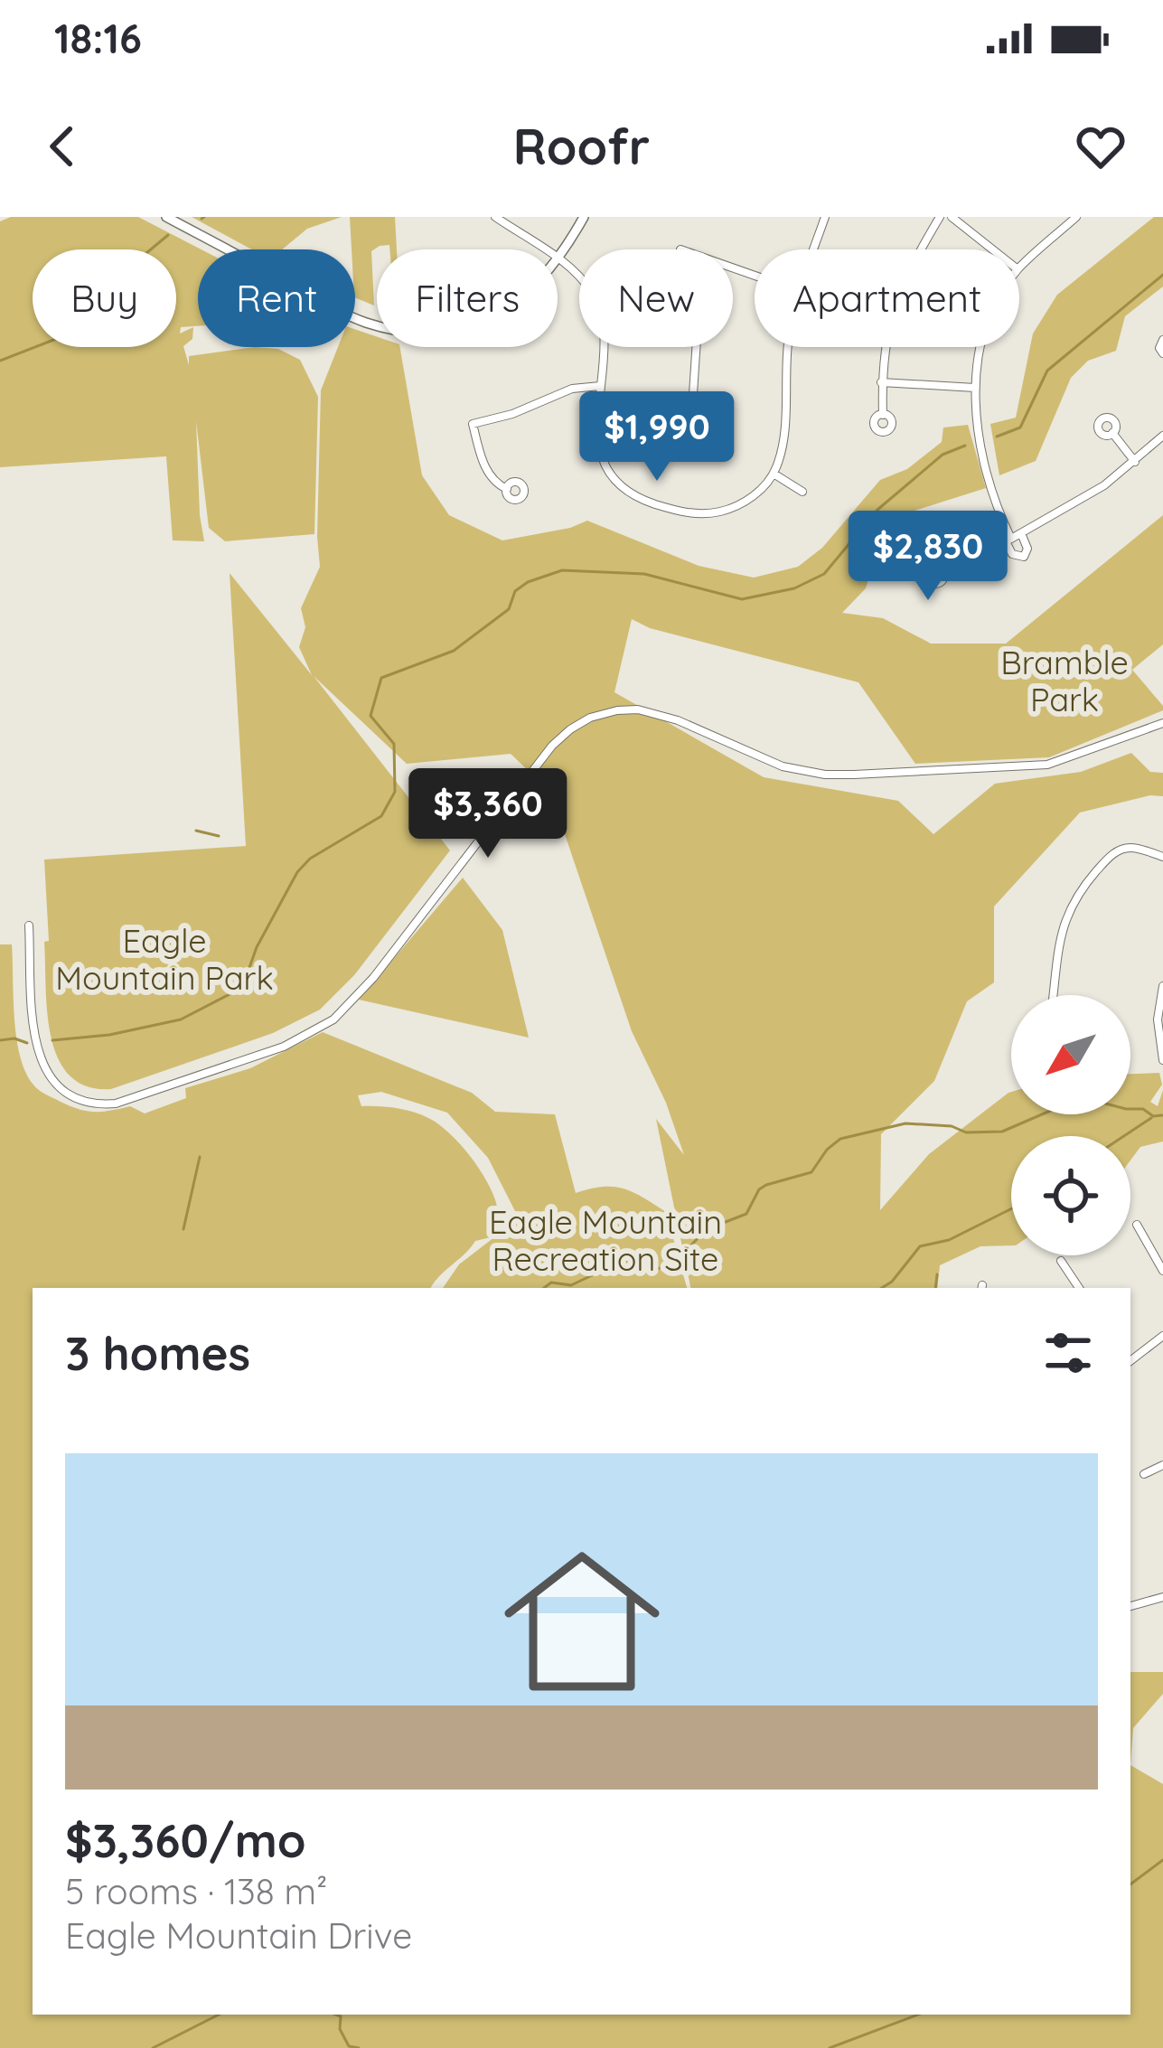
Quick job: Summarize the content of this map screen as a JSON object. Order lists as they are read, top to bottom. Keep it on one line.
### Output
{"parks":["Bramble Park","Eagle Mountain Park","Eagle Mountain Recreation Site"],"north":"bottom left","page":{"status":"18:16","header":"Roofr","chip":["Buy","Rent","Filters","New","Apartment"],"price":["$1,990","$2,830","$3,360"],"heading":"3 homes","list":[{"name":"$3,360/mo","note":"5 rooms · 138 m² · Eagle Mountain Drive"}]}}
